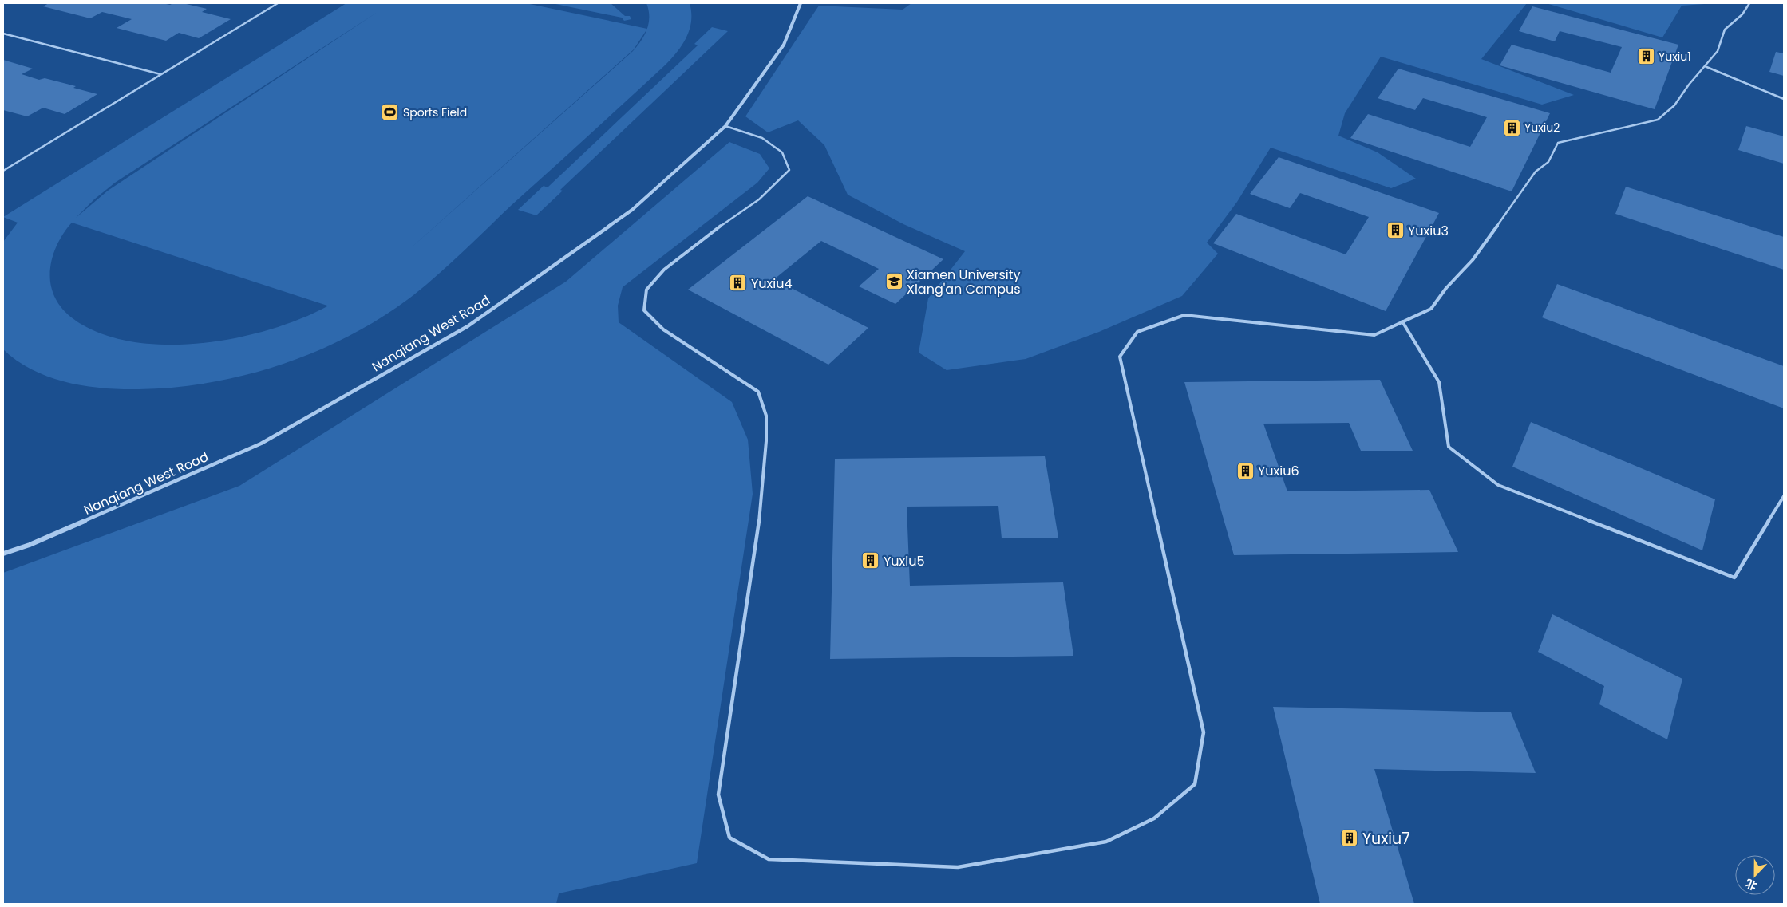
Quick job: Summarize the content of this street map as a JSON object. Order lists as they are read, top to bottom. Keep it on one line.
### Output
{"streets":{"street":["Nanqiang West Road"]},"places":{"building":["Yuxiu1","Yuxiu2","Yuxiu3","Yuxiu4","Yuxiu6","Yuxiu5","Yuxiu7"],"sports":["Sports Field"],"school or university":["Xiamen University Xiang'an Campus"]},"north":"bottom"}
